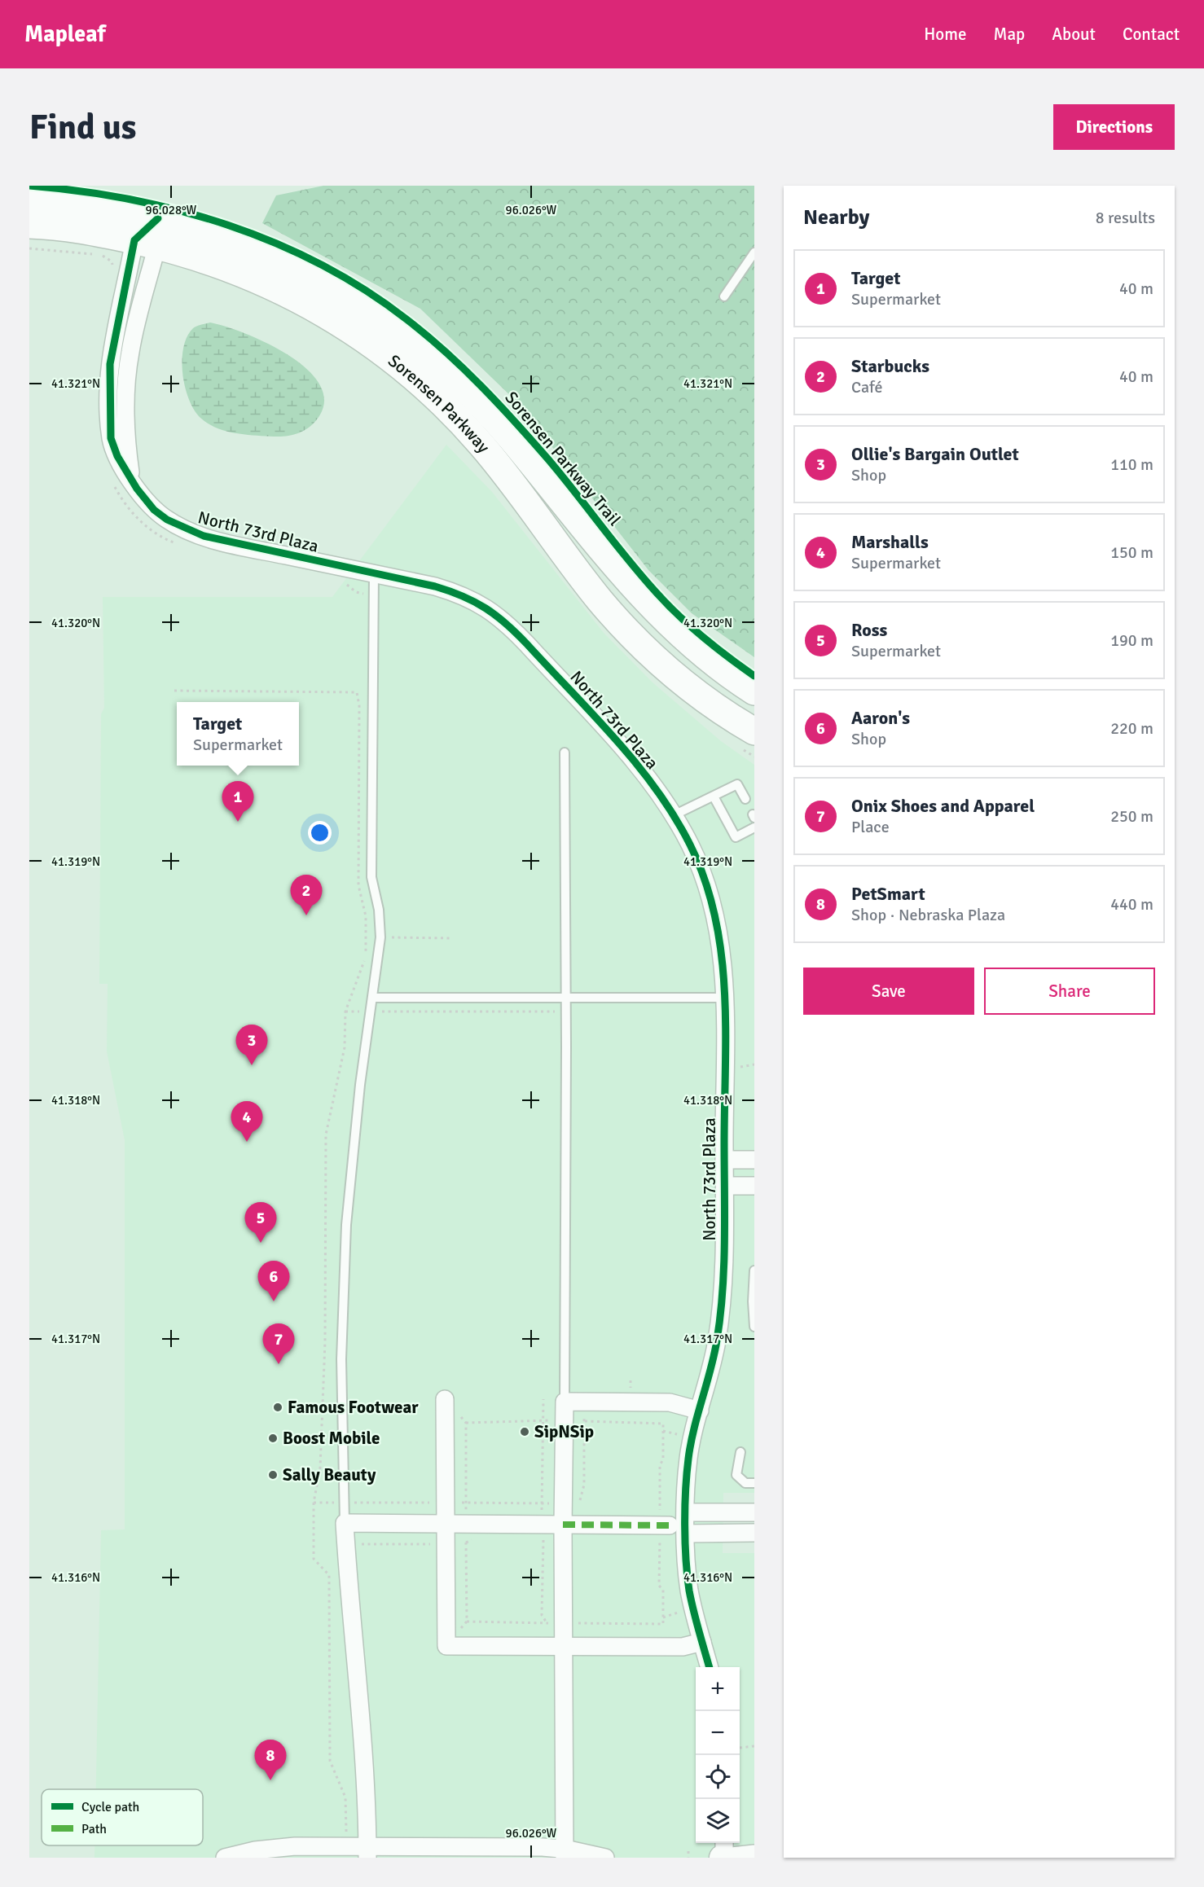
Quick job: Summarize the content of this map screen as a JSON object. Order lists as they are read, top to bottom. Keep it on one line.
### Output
{"streets":{"main road":["Sorensen Parkway"],"street":["North 73rd Plaza"],"cycle path":["Sorensen Parkway Trail"]},"crossings":[["Sorensen Parkway","North 73rd Plaza"]],"places":["Famous Footwear","SipNSip","Boost Mobile","Sally Beauty"],"legend":["Cycle path","Path"],"page":{"header":"Mapleaf","nav":["Home","Map","About","Contact"],"buttons":["Directions",["Save","Share"]],"title":"Find us","heading":["Nearby","8 results"],"list":[{"mark":"1","name":"Target","note":"Supermarket","value":"40 m"},{"mark":"2","name":"Starbucks","note":"Café","value":"40 m"},{"mark":"3","name":"Ollie's Bargain Outlet","note":"Shop","value":"110 m"},{"mark":"4","name":"Marshalls","note":"Supermarket","value":"150 m"},{"mark":"5","name":"Ross","note":"Supermarket","value":"190 m"},{"mark":"6","name":"Aaron's","note":"Shop","value":"220 m"},{"mark":"7","name":"Onix Shoes and Apparel","note":"Place","value":"250 m"},{"mark":"8","name":"PetSmart","note":"Shop · Nebraska Plaza","value":"440 m"}],"popup":["Target","Supermarket"],"pins":["1","2","3","4","5","6","7","8"],"map_buttons":["+","−"]},"coordinates":["96.028°W","96.026°W","41.321°N","41.320°N","41.319°N","41.318°N","41.317°N","41.316°N"]}
